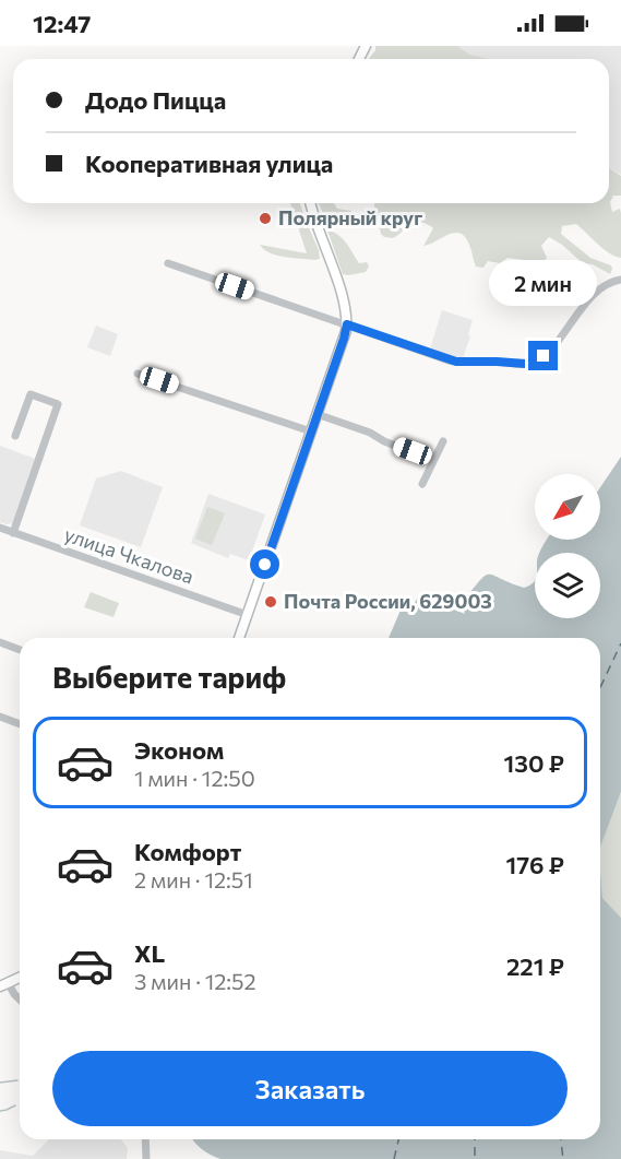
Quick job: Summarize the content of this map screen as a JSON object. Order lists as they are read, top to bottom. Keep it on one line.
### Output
{"streets":{"street":["улица Чкалова"]},"places":["Полярный круг","Почта России, 629003"],"north":"bottom left","page":{"status":"12:47","banner":["Додо Пицца","Кооперативная улица"],"bubble":"2 мин","heading":"Выберите тариф","list":[{"name":"Эконом","note":"1 мин · 12:50","value":"130 ₽"},{"name":"Комфорт","note":"2 мин · 12:51","value":"176 ₽"},{"name":"XL","note":"3 мин · 12:52","value":"221 ₽"}],"buttons":"Заказать"}}
